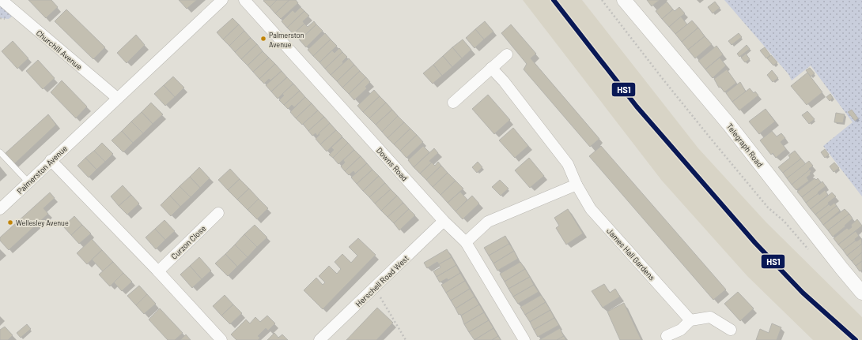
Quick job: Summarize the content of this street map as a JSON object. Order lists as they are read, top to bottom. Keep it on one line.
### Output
{"streets":{"street":["Churchill Avenue","Telegraph Road","Downs Road","Palmerston Avenue","Curzon Close","James Hall Gardens","Herschell Road West"]},"crossings":[["Churchill Avenue","Palmerston Avenue"],["Downs Road","Herschell Road West"]],"places":["Palmerston Avenue","Wellesley Avenue"],"lines":["transit line HS1"]}
